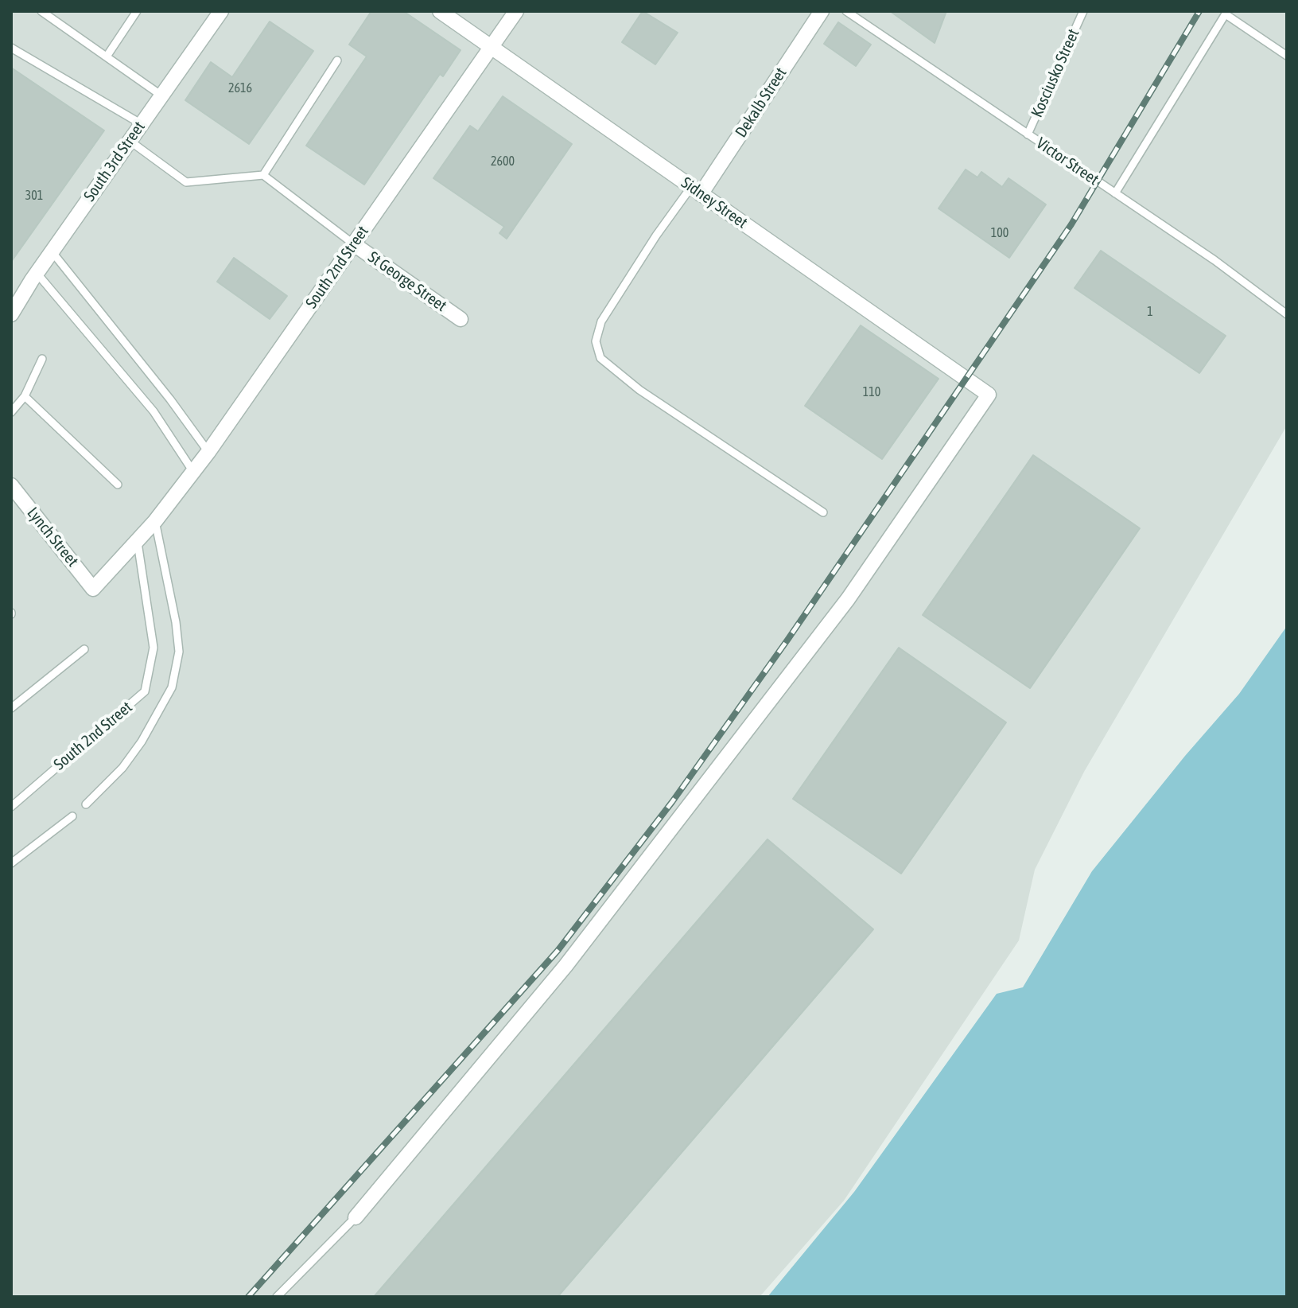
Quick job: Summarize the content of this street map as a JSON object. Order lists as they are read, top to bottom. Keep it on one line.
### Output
{"streets":{"street":["Dekalb Street","South 3rd Street","Sidney Street","South 2nd Street","St George Street","Lynch Street"],"lane":["Kosciusko Street","Victor Street"]},"crossings":[["Kosciusko Street","Victor Street"],["Dekalb Street","Sidney Street"],["Sidney Street","South 2nd Street"],["South 2nd Street","St George Street"],["South 2nd Street","Lynch Street"]],"house_numbers":["2616","2600","301","100","1","110"]}
